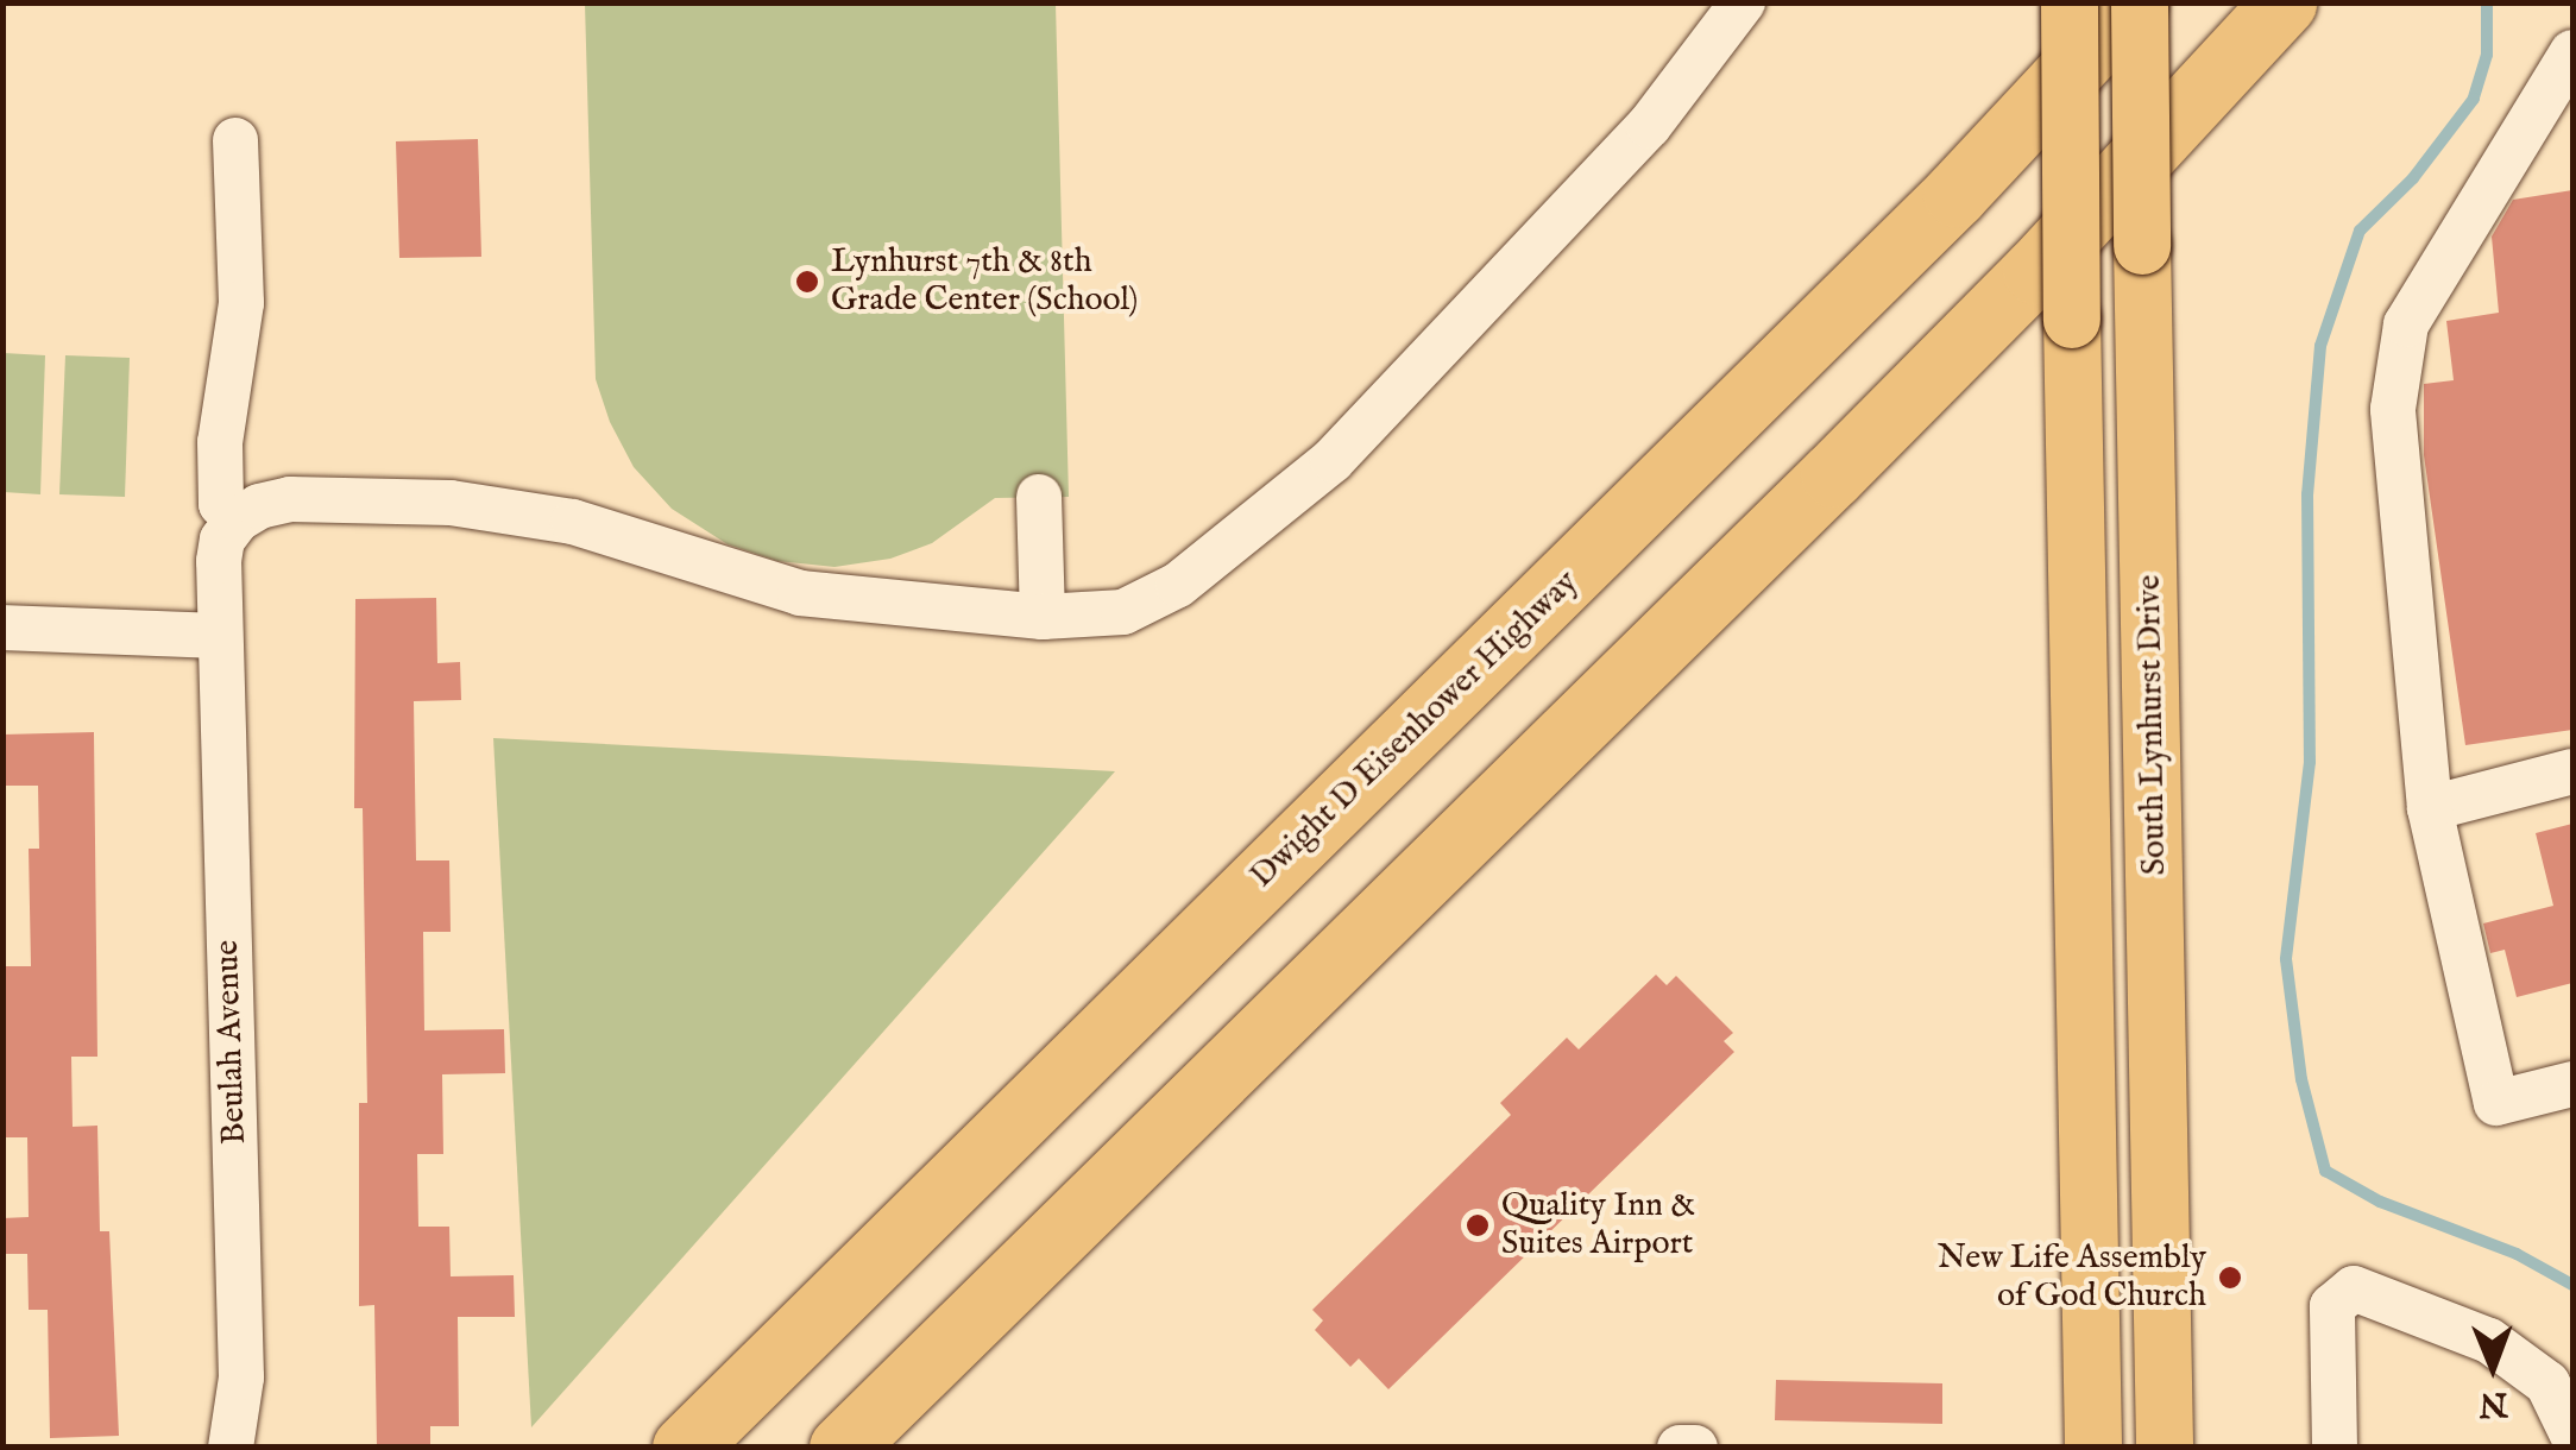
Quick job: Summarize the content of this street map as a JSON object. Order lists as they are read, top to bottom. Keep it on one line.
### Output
{"streets":{"highway":["Dwight D Eisenhower Highway"],"main road":["South Lynhurst Drive"],"street":["Beulah Avenue"]},"crossings":[["South Lynhurst Drive","Dwight D Eisenhower Highway"]],"places":["Lynhurst 7th & 8th Grade Center (School)","Quality Inn & Suites Airport","New Life Assembly of God Church"],"north":"bottom"}
